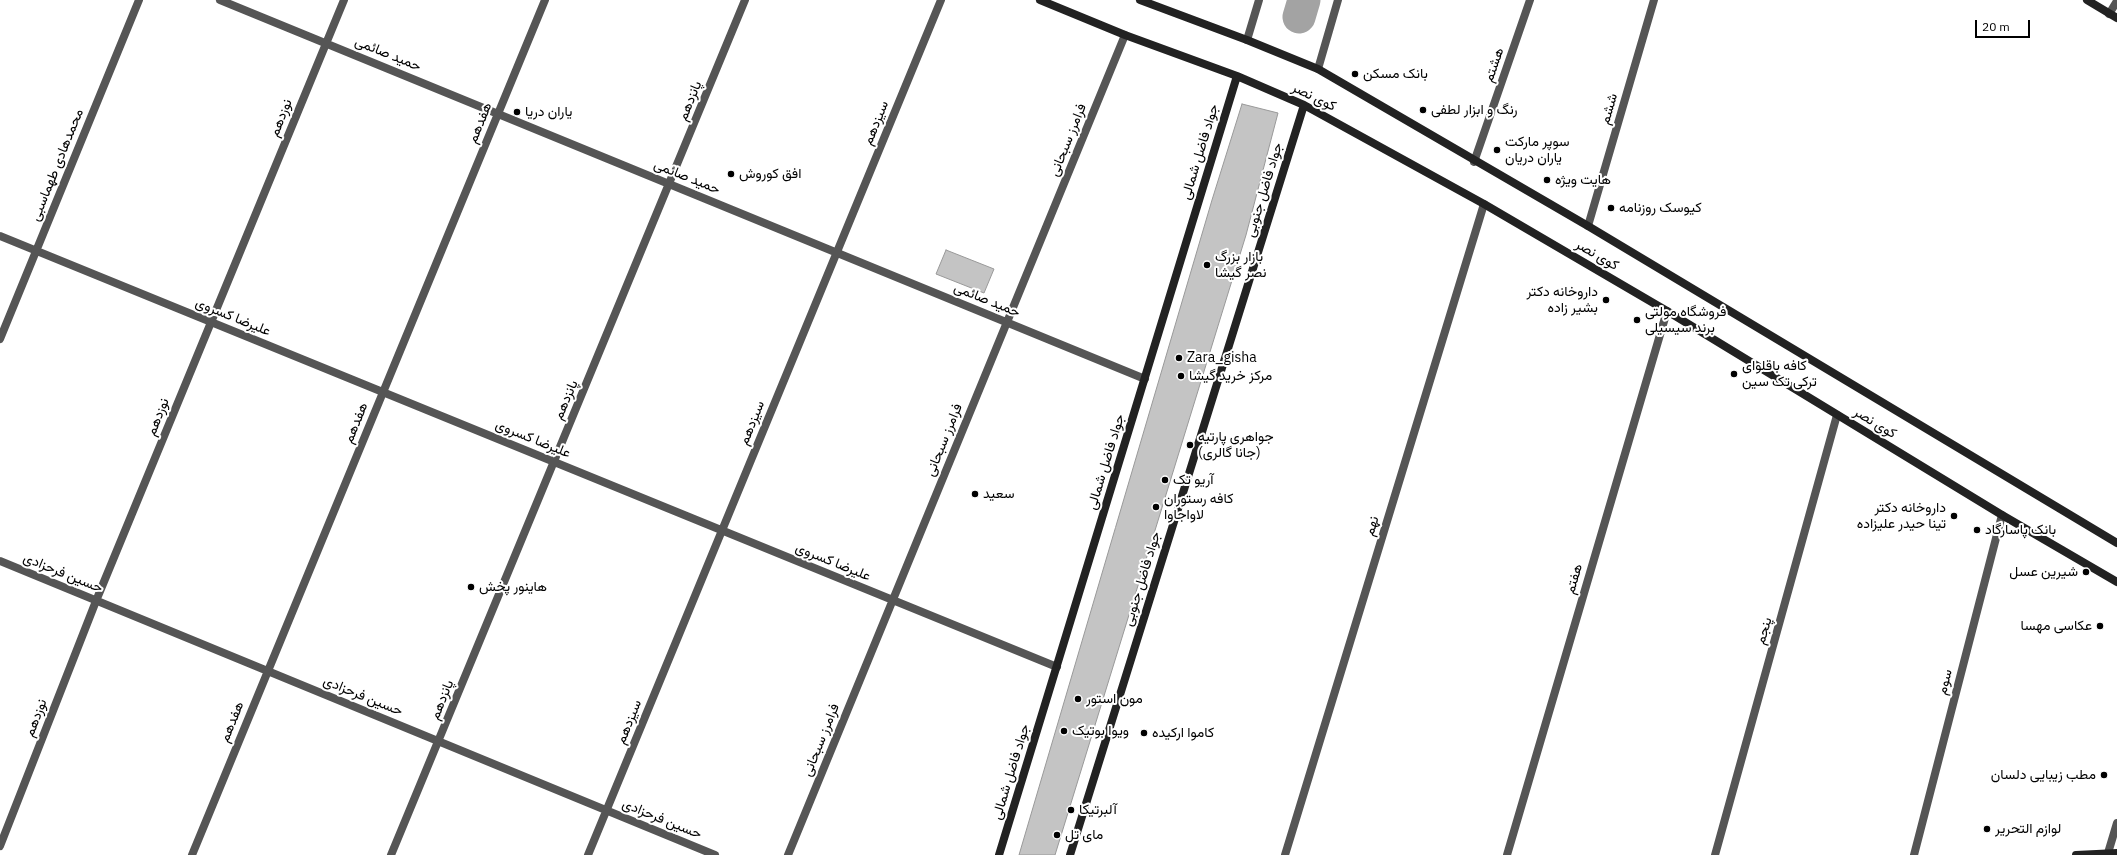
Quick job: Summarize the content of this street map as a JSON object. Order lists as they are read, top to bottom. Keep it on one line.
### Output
{"streets":{"main road":["کوی نصر","جواد فاضل شمالی","جواد فاضل جنوبی"],"street":["حمید صائمی","هشتم","پانزدهم","ششم","نوزدهم","هفدهم","سیزدهم","فرامرز سبحانی","محمدهادی طهماسبی","علیرضا کسروی","نهم","حسین فرحزادی","هفتم","پنجم","سوم"]},"crossings":[["حمید صائمی","پانزدهم"],["حمید صائمی","نوزدهم"],["حمید صائمی","هفدهم"],["حمید صائمی","سیزدهم"],["حمید صائمی","فرامرز سبحانی"],["حمید صائمی","جواد فاضل شمالی"],["هشتم","کوی نصر"],["کوی نصر","ششم"],["کوی نصر","فرامرز سبحانی"],["کوی نصر","جواد فاضل شمالی"],["کوی نصر","جواد فاضل جنوبی"],["کوی نصر","نهم"],["کوی نصر","هفتم"],["کوی نصر","پنجم"],["کوی نصر","سوم"],["پانزدهم","علیرضا کسروی"],["پانزدهم","حسین فرحزادی"],["نوزدهم","علیرضا کسروی"],["نوزدهم","حسین فرحزادی"],["هفدهم","علیرضا کسروی"],["هفدهم","حسین فرحزادی"],["سیزدهم","علیرضا کسروی"],["سیزدهم","حسین فرحزادی"],["فرامرز سبحانی","علیرضا کسروی"],["جواد فاضل شمالی","علیرضا کسروی"],["محمدهادی طهماسبی","علیرضا کسروی"]],"places":["بانک مسکن","رنگ و ابزار لطفی","یاران دریا","سوپر مارکت یاران دریان","افق کوروش","هایت ویژه","کیوسک روزنامه","بازار بزرگ نصر گیشا","داروخانه دکتر بشیر زاده","فروشگاه مولتی برند سیسیلی","Zara_gisha","کافه باقلوای ترکی تک سین","مرکز خرید گیشا","جواهری پارتیه (جانا گالری)","آریو تک","سعید","کافه رستوران لاواجاوا","داروخانه دکتر تینا حیدر علیزاده","بانک پاسارگاد","شیرین عسل","هاينور پخش","عکاسی مهسا","مون استور","ویوا بوتیک","کاموا ارکیده","مطب زیبایی دلسان","آلبرتیکا","لوازم التحریر","مای تل"],"scale_bar":"20 m"}
